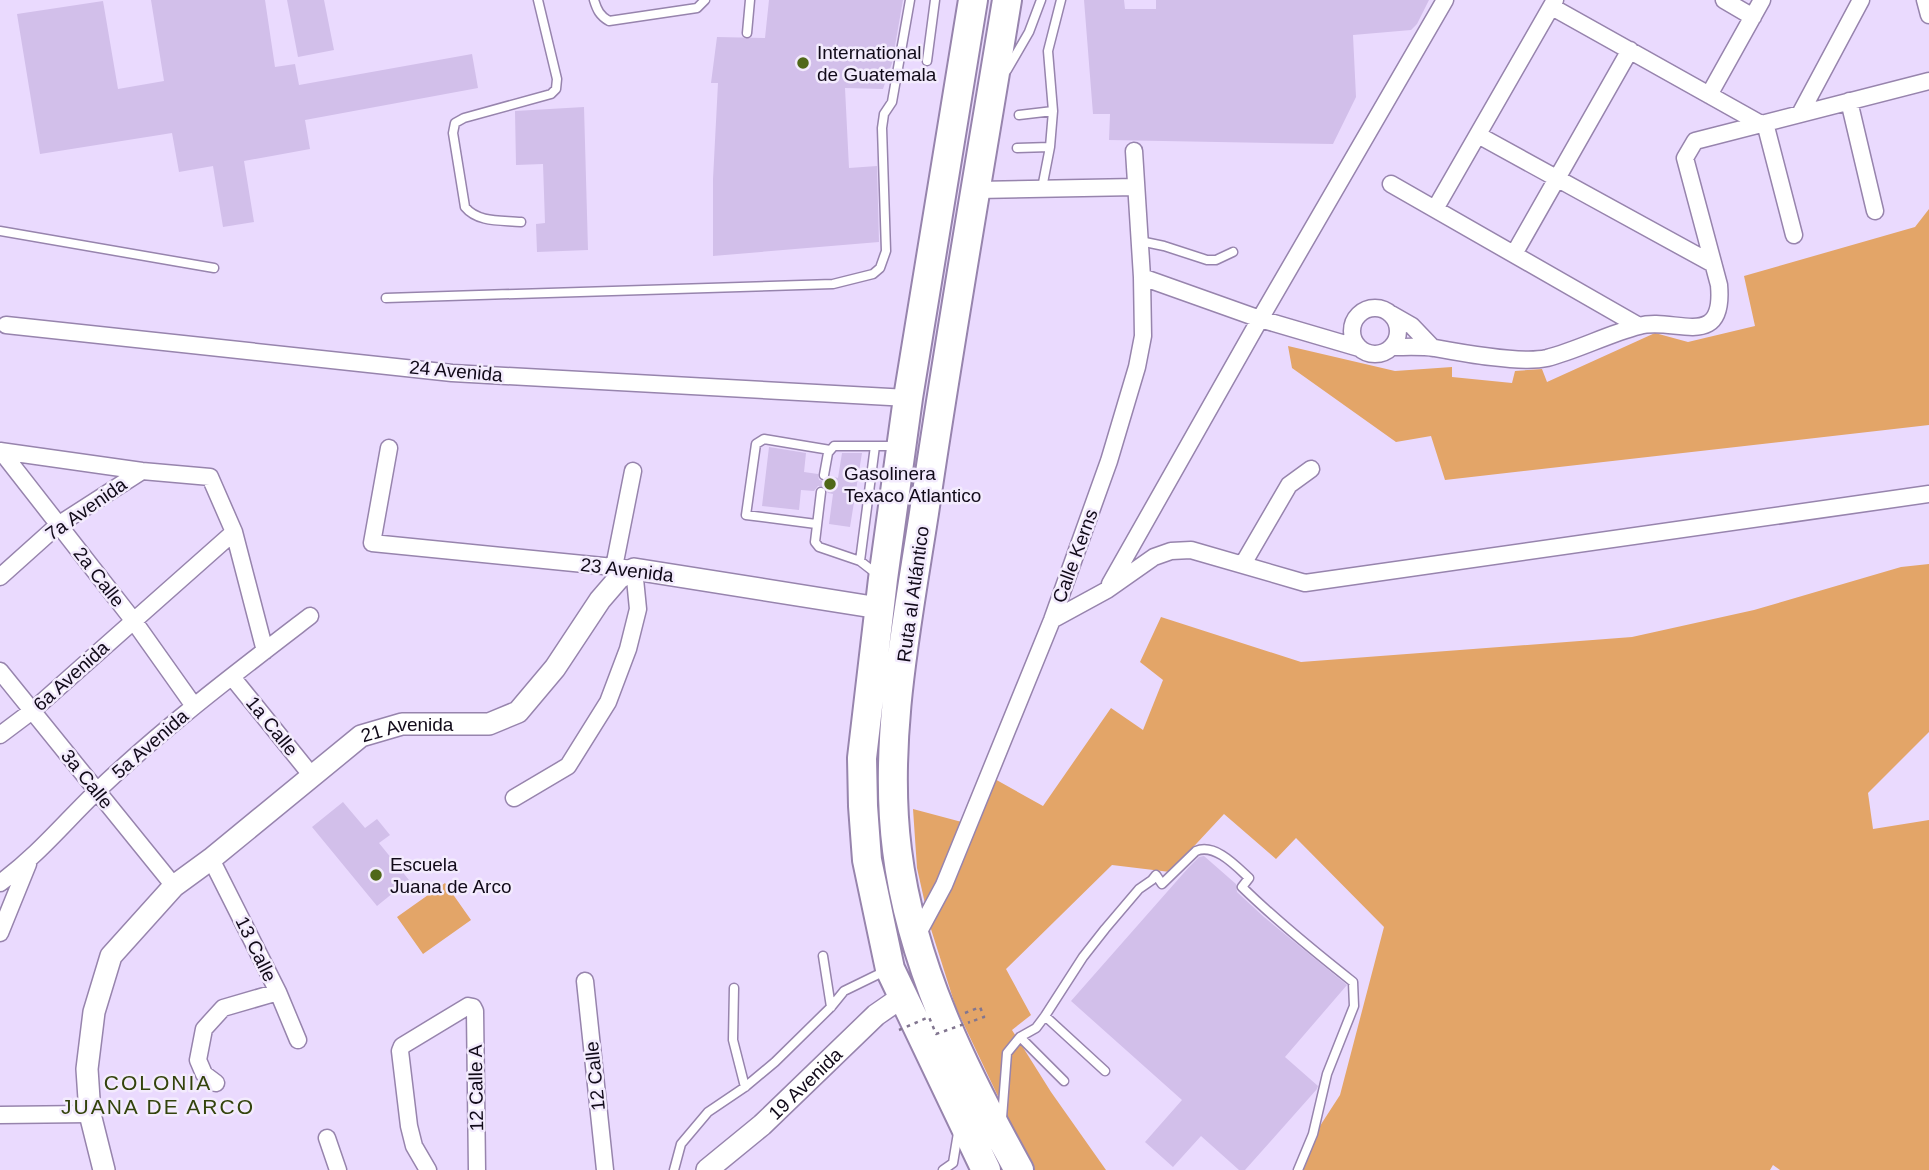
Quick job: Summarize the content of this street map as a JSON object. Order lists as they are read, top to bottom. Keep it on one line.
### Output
{"streets":{"highway":["Ruta al Atlántico"],"street":["24 Avenida","7a Avenida","Calle Kerns","23 Avenida","2a Calle","6a Avenida","1a Calle","21 Avenida","5a Avenida","3a Calle","13 Calle","12 Calle","19 Avenida","12 Calle A"]},"crossings":[["24 Avenida","Ruta al Atlántico"],["7a Avenida","2a Calle"],["Calle Kerns","Ruta al Atlántico"],["23 Avenida","Ruta al Atlántico"],["23 Avenida","21 Avenida"],["2a Calle","6a Avenida"],["2a Calle","5a Avenida"],["Ruta al Atlántico","19 Avenida"],["6a Avenida","3a Calle"],["1a Calle","21 Avenida"],["1a Calle","5a Avenida"],["21 Avenida","3a Calle"],["21 Avenida","13 Calle"],["5a Avenida","3a Calle"]],"districts":["COLONIA JUANA DE ARCO"],"places":["International de Guatemala","Gasolinera Texaco Atlantico","Escuela Juana de Arco"]}
